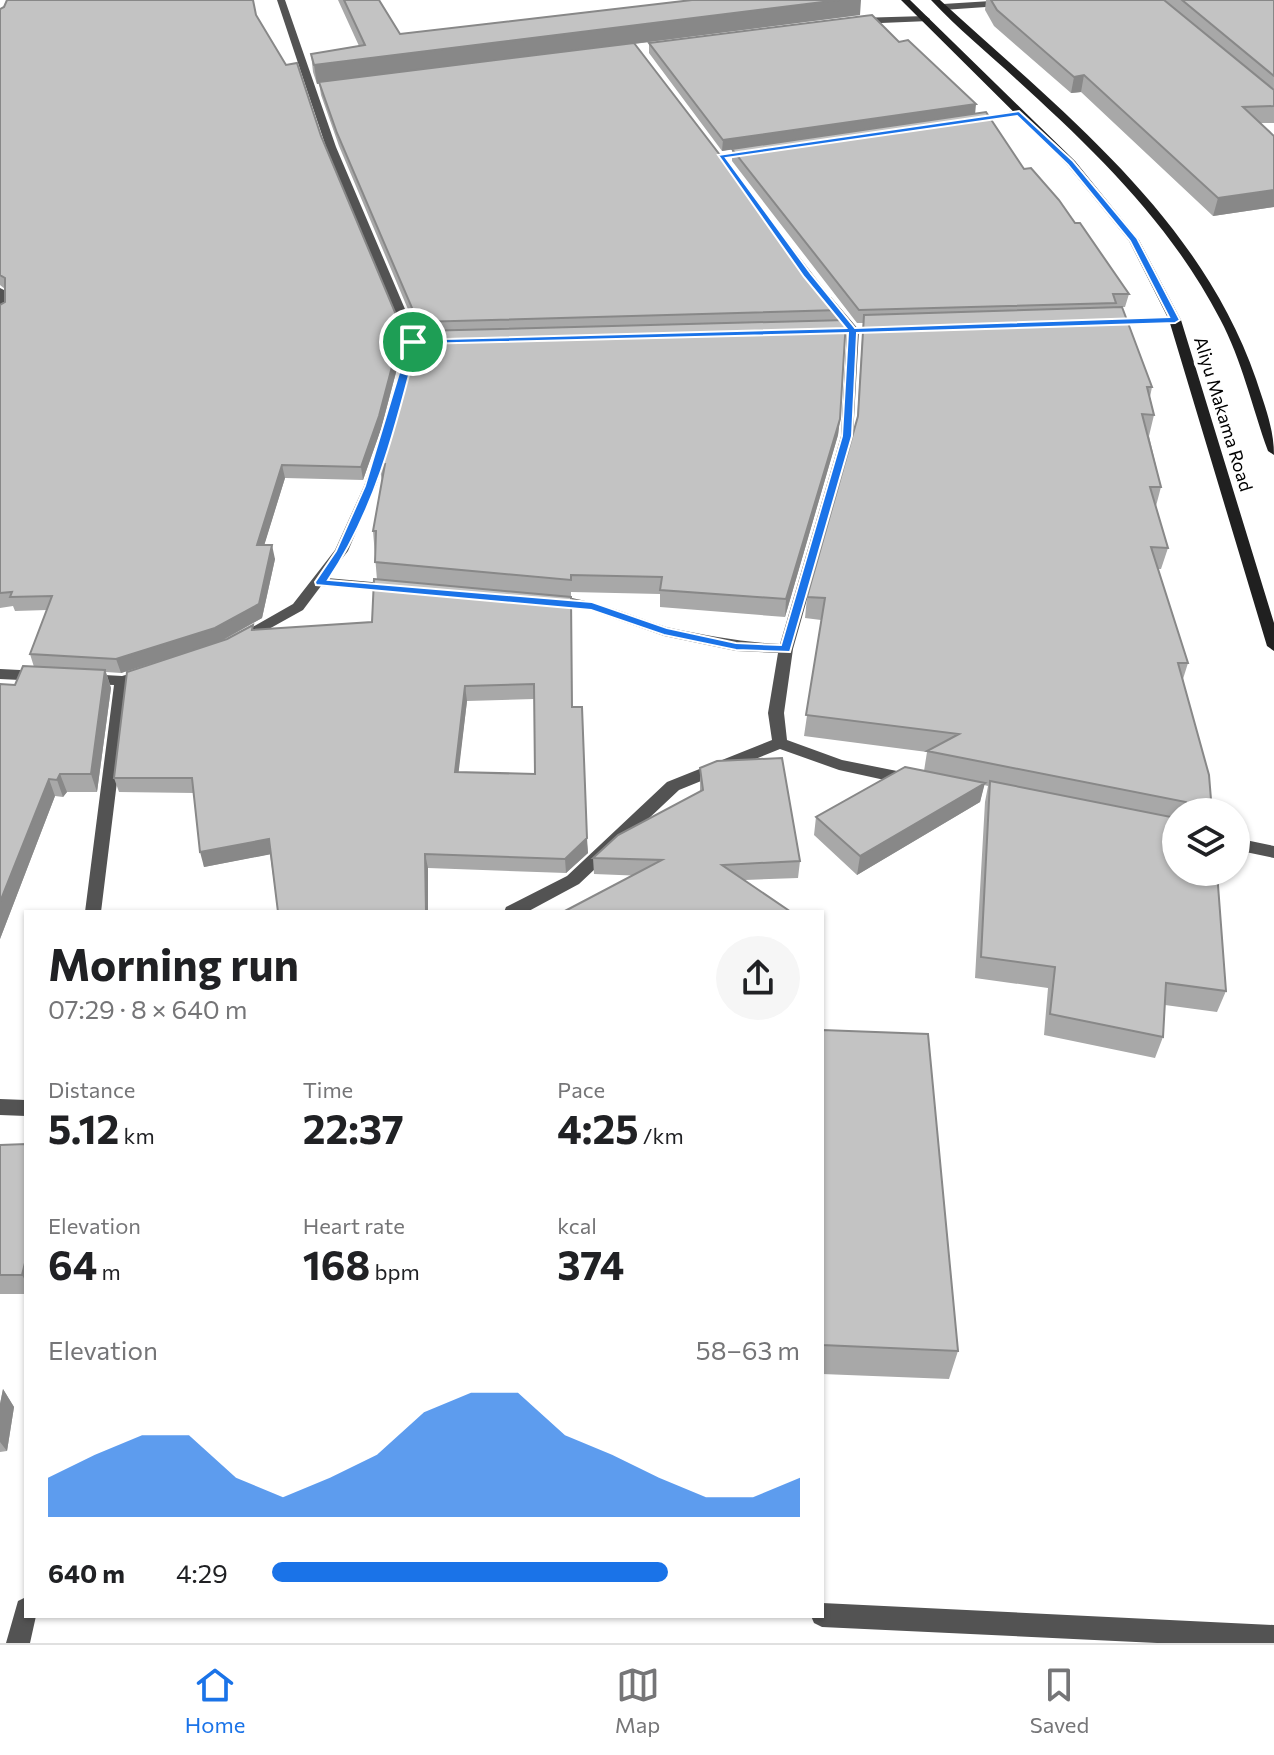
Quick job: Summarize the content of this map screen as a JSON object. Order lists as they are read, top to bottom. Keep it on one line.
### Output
{"streets":{"street":["Aliyu Makama Road"]},"page":{"heading":["Morning run","07:29 · 8 × 640 m"],"stats":[["Distance","5.12 km"],["Time","22:37"],["Pace","4:25 /km"],["Elevation","64 m"],["Heart rate","168 bpm"],["kcal","374"]],"chart":["Elevation","58–63 m"],"list":[{"name":"640 m","note":"4:29"}],"tabs":["Home","Map","Saved"]}}
